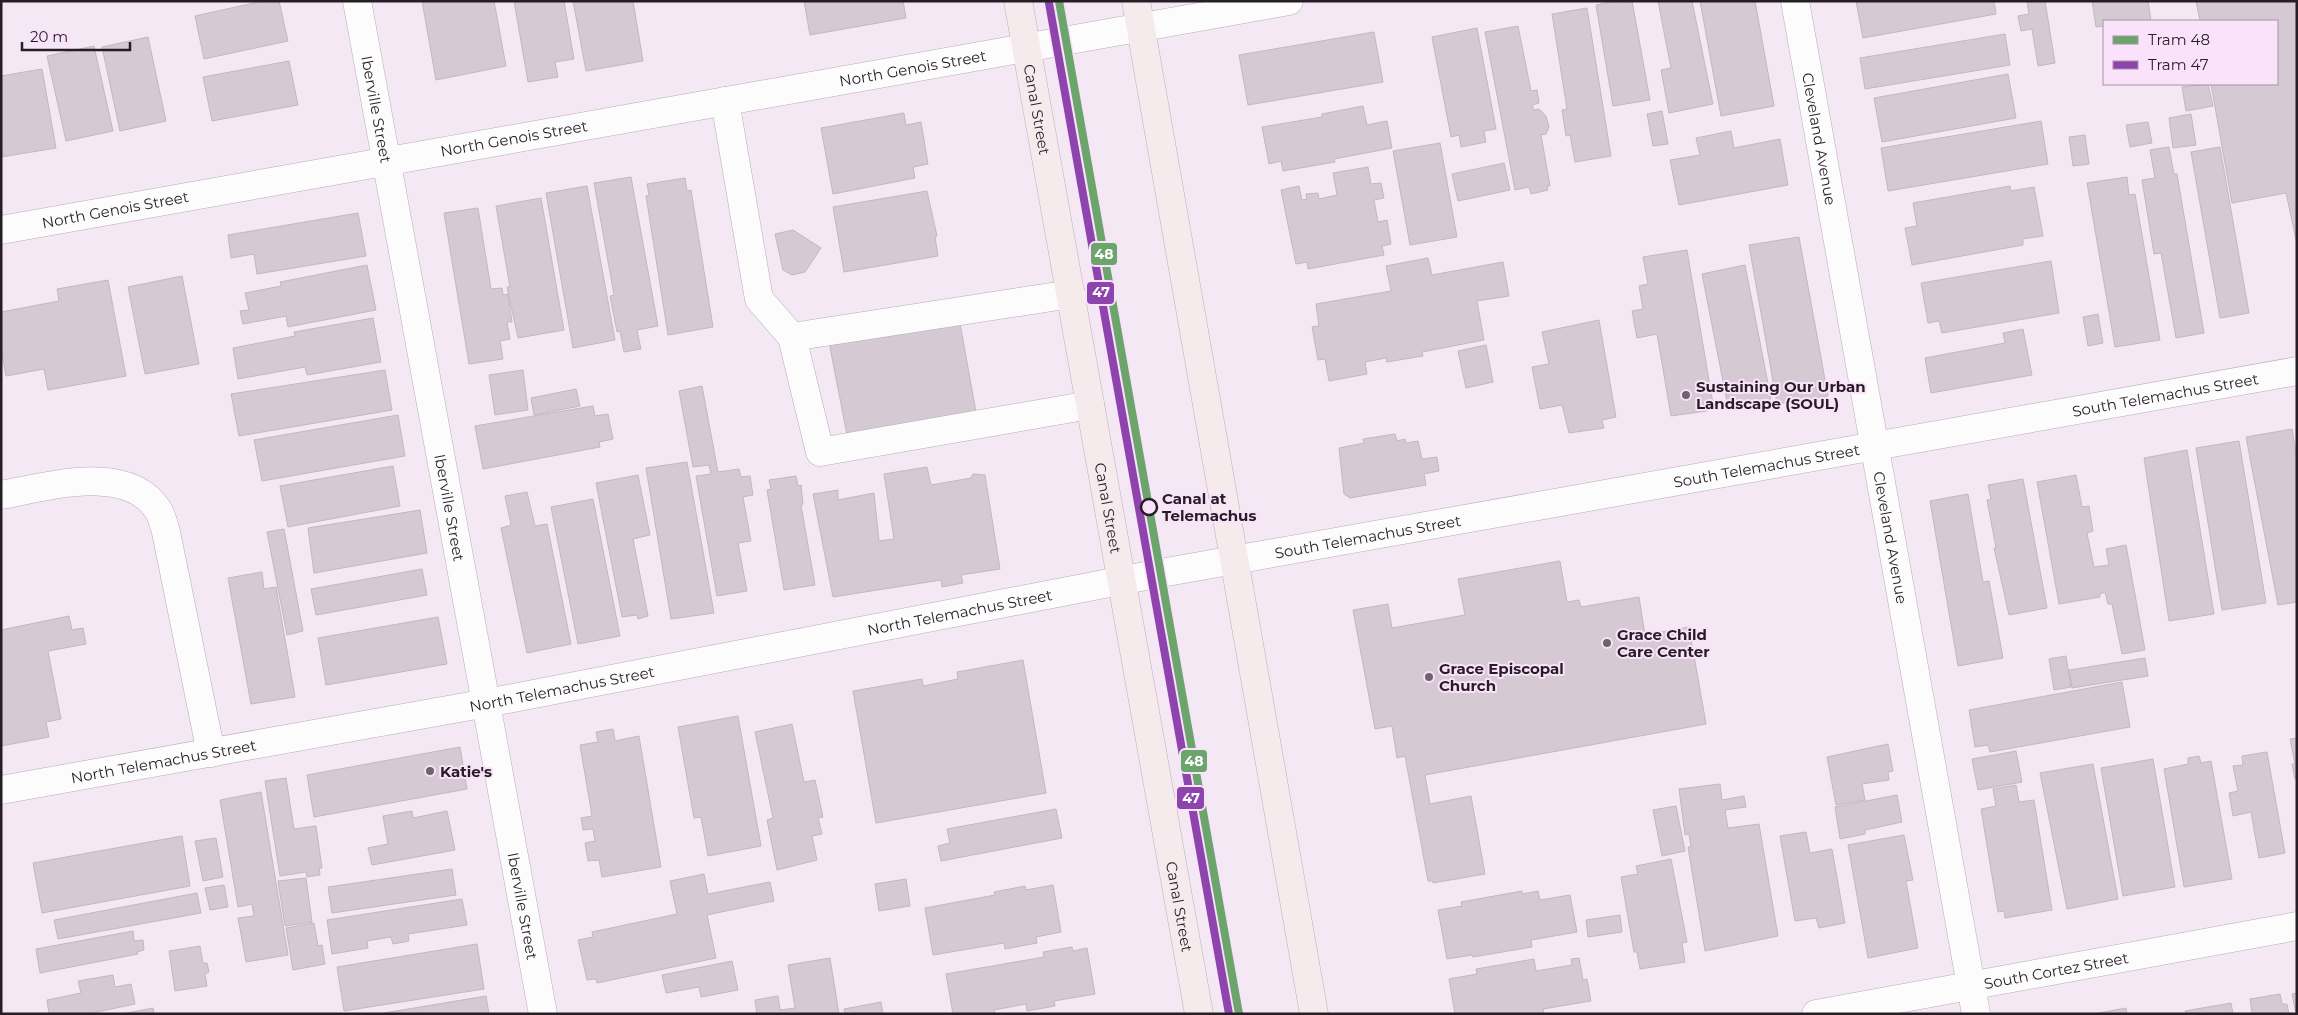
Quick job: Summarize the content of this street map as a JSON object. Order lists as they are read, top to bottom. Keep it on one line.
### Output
{"streets":{"main road":["Canal Street"],"street":["North Genois Street","Iberville Street","Cleveland Avenue","South Telemachus Street","North Telemachus Street","South Cortez Street"]},"crossings":[["North Genois Street","Iberville Street"],["North Genois Street","Canal Street"],["Iberville Street","North Telemachus Street"],["Canal Street","South Telemachus Street"],["Canal Street","North Telemachus Street"],["Cleveland Avenue","South Telemachus Street"],["Cleveland Avenue","South Cortez Street"],["South Telemachus Street","North Telemachus Street"]],"places":["Sustaining Our Urban Landscape (SOUL)","Canal at Telemachus","Grace Child Care Center","Grace Episcopal Church","Katie's"],"lines":["tram line 48","tram line 47"],"legend":["Tram 48","Tram 47"],"scale_bar":"20 m"}
